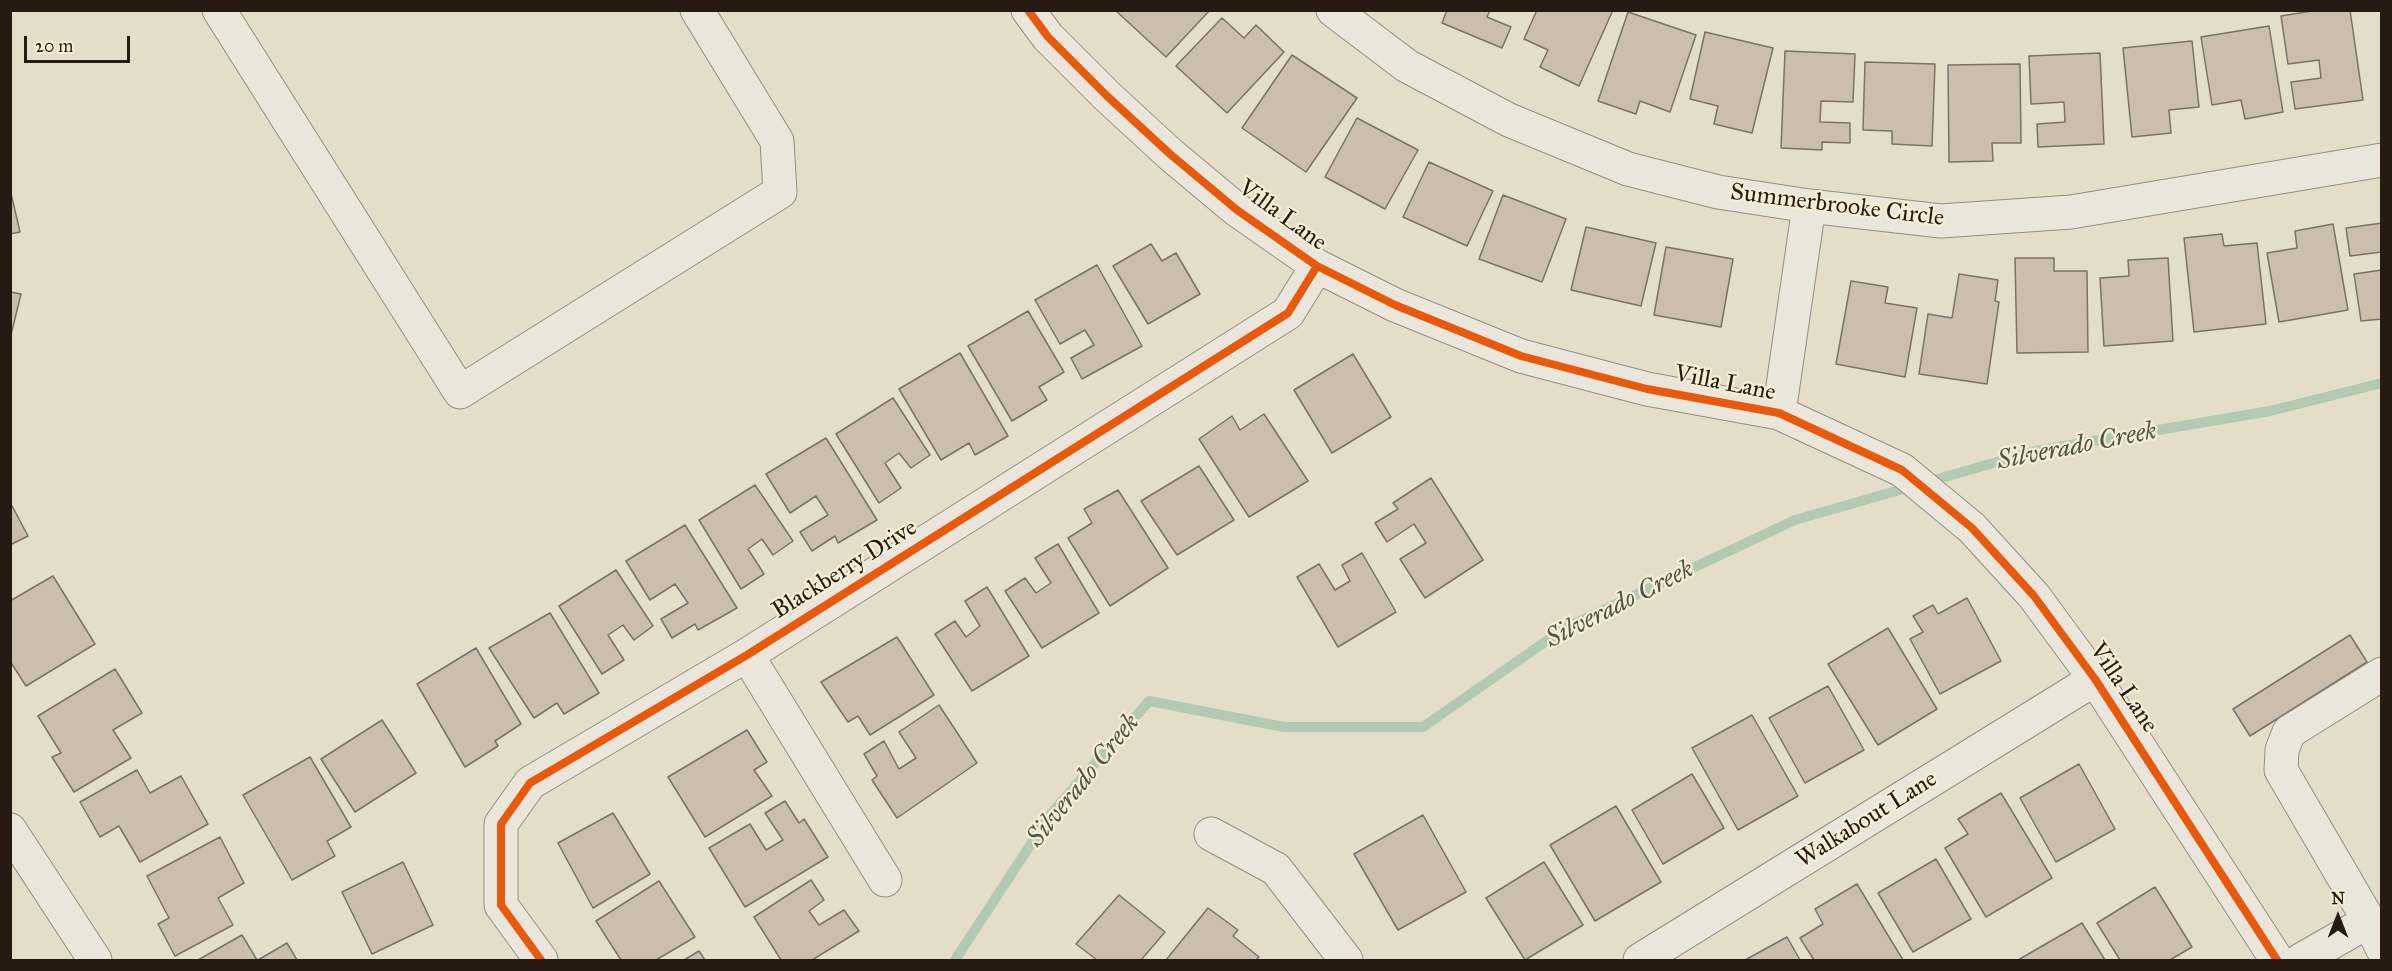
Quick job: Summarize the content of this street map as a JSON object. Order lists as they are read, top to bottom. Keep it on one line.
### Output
{"streets":{"street":["Summerbrooke Circle","Villa Lane","Blackberry Drive","Walkabout Lane"]},"crossings":[["Villa Lane","Blackberry Drive"],["Villa Lane","Walkabout Lane"]],"water":["Silverado Creek"],"scale_bar":"20 m","north":"top"}
